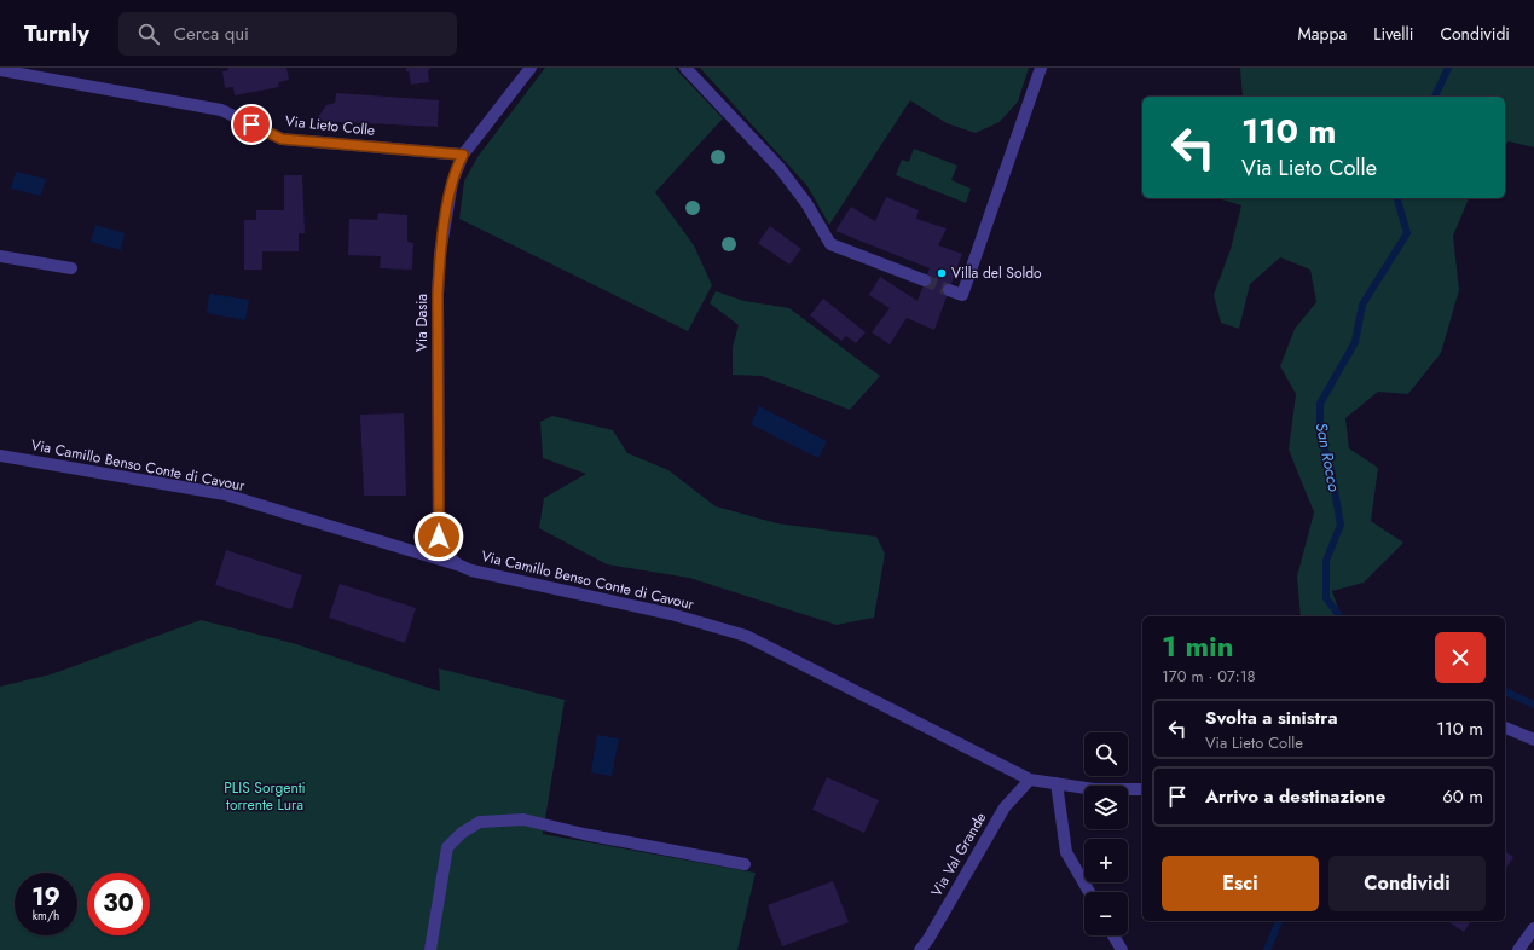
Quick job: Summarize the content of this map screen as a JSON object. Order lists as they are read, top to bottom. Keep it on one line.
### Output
{"streets":{"street":["Via Lieto Colle","Via Dasia","Via Camillo Benso Conte di Cavour","Via Val Grande"]},"crossings":[["Via Lieto Colle","Via Dasia"],["Via Dasia","Via Camillo Benso Conte di Cavour"],["Via Camillo Benso Conte di Cavour","Via Val Grande"]],"water":["San Rocco"],"parks":["PLIS Sorgenti torrente Lura"],"places":["Villa del Soldo"],"page":{"header":"Turnly","search":"Cerca qui","nav":["Mappa","Livelli","Condividi"],"turn":["110 m","Via Lieto Colle"],"heading":["1 min","170 m · 07:18"],"list":[{"name":"Svolta a sinistra","note":"Via Lieto Colle","value":"110 m"},{"name":"Arrivo a destinazione","value":"60 m"}],"map_buttons":["+","−"],"buttons":["Esci","Condividi"],"speed":"19 km/h","limit":"30"}}
